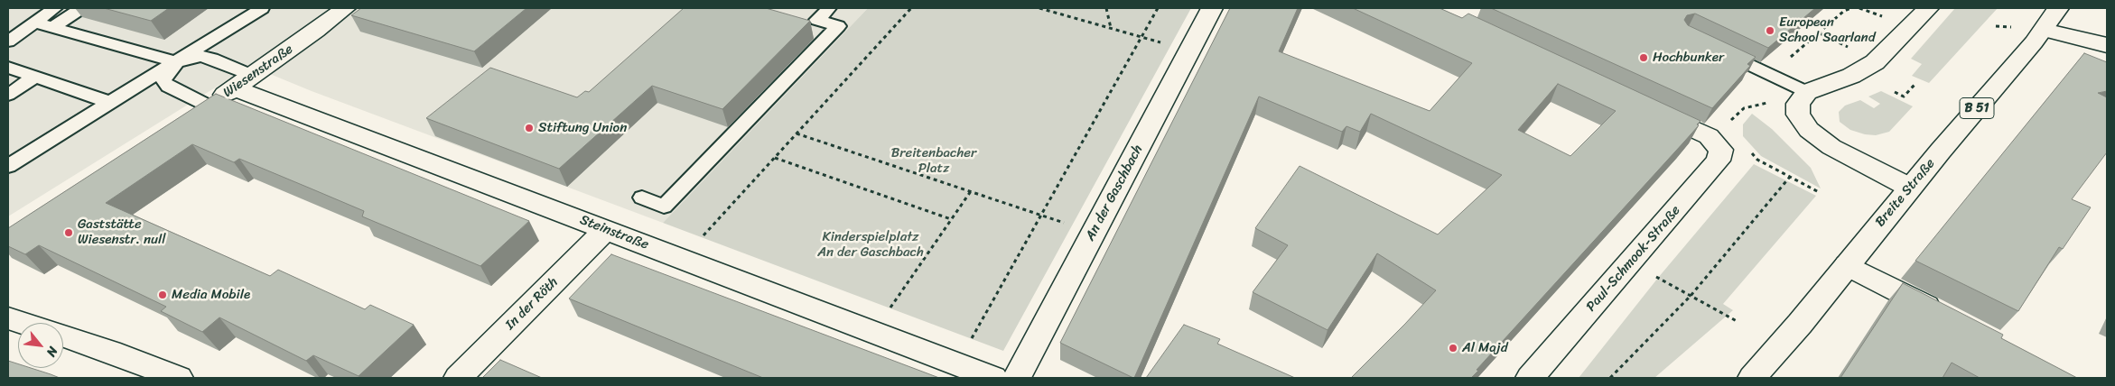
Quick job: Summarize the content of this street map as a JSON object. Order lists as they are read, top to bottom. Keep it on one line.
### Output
{"streets":{"street":["Wiesenstraße","B 51","An der Gaschbach","Breite Straße","Steinstraße","Paul-Schmook-Straße","In der Röth"]},"crossings":[["Wiesenstraße","Steinstraße"],["Steinstraße","In der Röth"]],"parks":["Breitenbacher Platz","Kinderspielplatz An der Gaschbach"],"places":["European School Saarland","Hochbunker","Stiftung Union","Gaststätte Wiesenstr. null","Media Mobile","Al Majd"],"north":"bottom right"}
